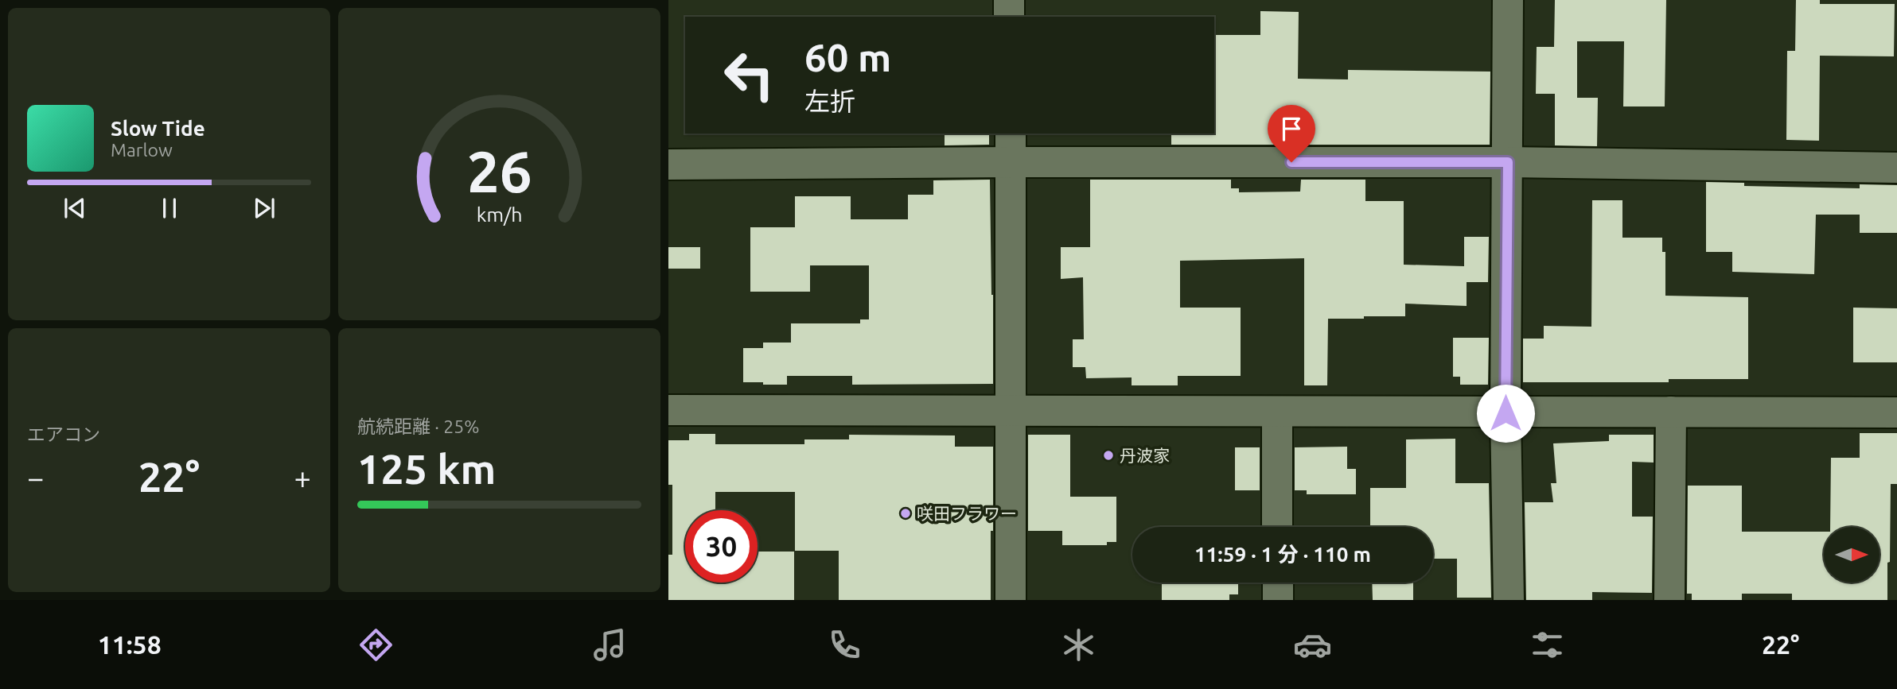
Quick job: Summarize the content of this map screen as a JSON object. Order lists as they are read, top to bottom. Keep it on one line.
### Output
{"places":["丹波家","咲田フラワー"],"north":"right","page":{"turn":["60 m","左折"],"song":["Slow Tide","Marlow"],"tile":["エアコン",["航続距離 · 25%","125 km"]],"heat":["−","22°","+"],"limit":"30","trip":"11:59 · 1 分 · 110 m","tabs":["11:58","22°"],"gauge":["26","km/h"]}}
